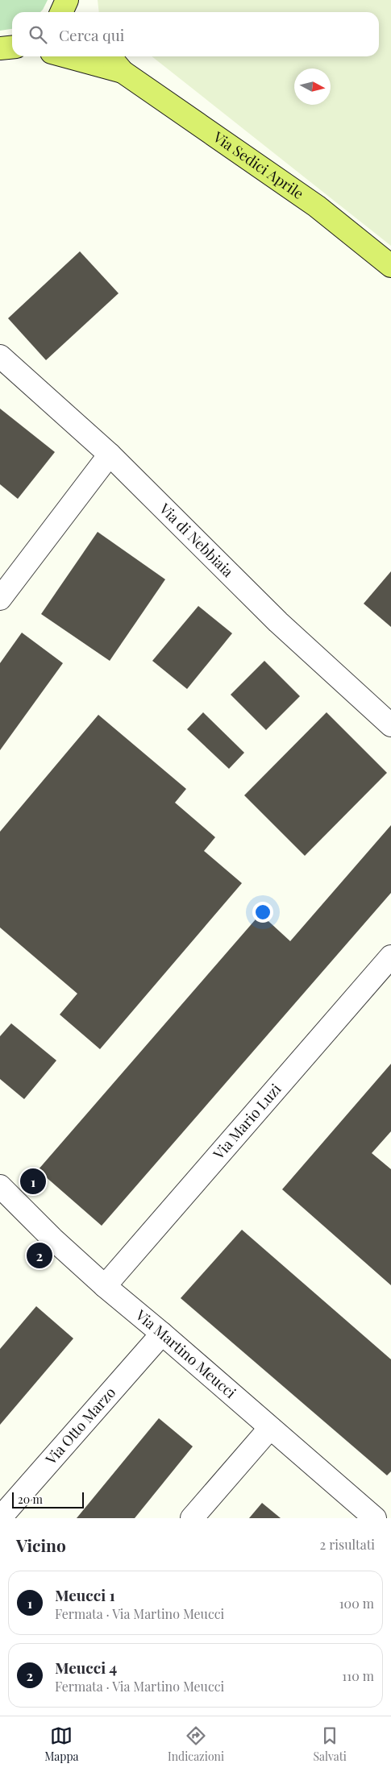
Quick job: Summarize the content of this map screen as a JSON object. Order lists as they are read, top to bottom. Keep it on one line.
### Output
{"streets":{"main road":["Via Sedici Aprile"],"street":["Via di Nebbiaia","Via Mario Luzi","Via Martino Meucci","Via Otto Marzo"]},"crossings":[["Via Mario Luzi","Via Martino Meucci"],["Via Martino Meucci","Via Otto Marzo"]],"scale_bar":"20 m","north":"right","page":{"search":"Cerca qui","pins":["1","2"],"scale":"20 m","heading":["Vicino","2 risultati"],"list":[{"mark":"1","name":"Meucci 1","note":"Fermata · Via Martino Meucci","value":"100 m"},{"mark":"2","name":"Meucci 4","note":"Fermata · Via Martino Meucci","value":"110 m"}],"nav":["Mappa","Indicazioni","Salvati"]}}
